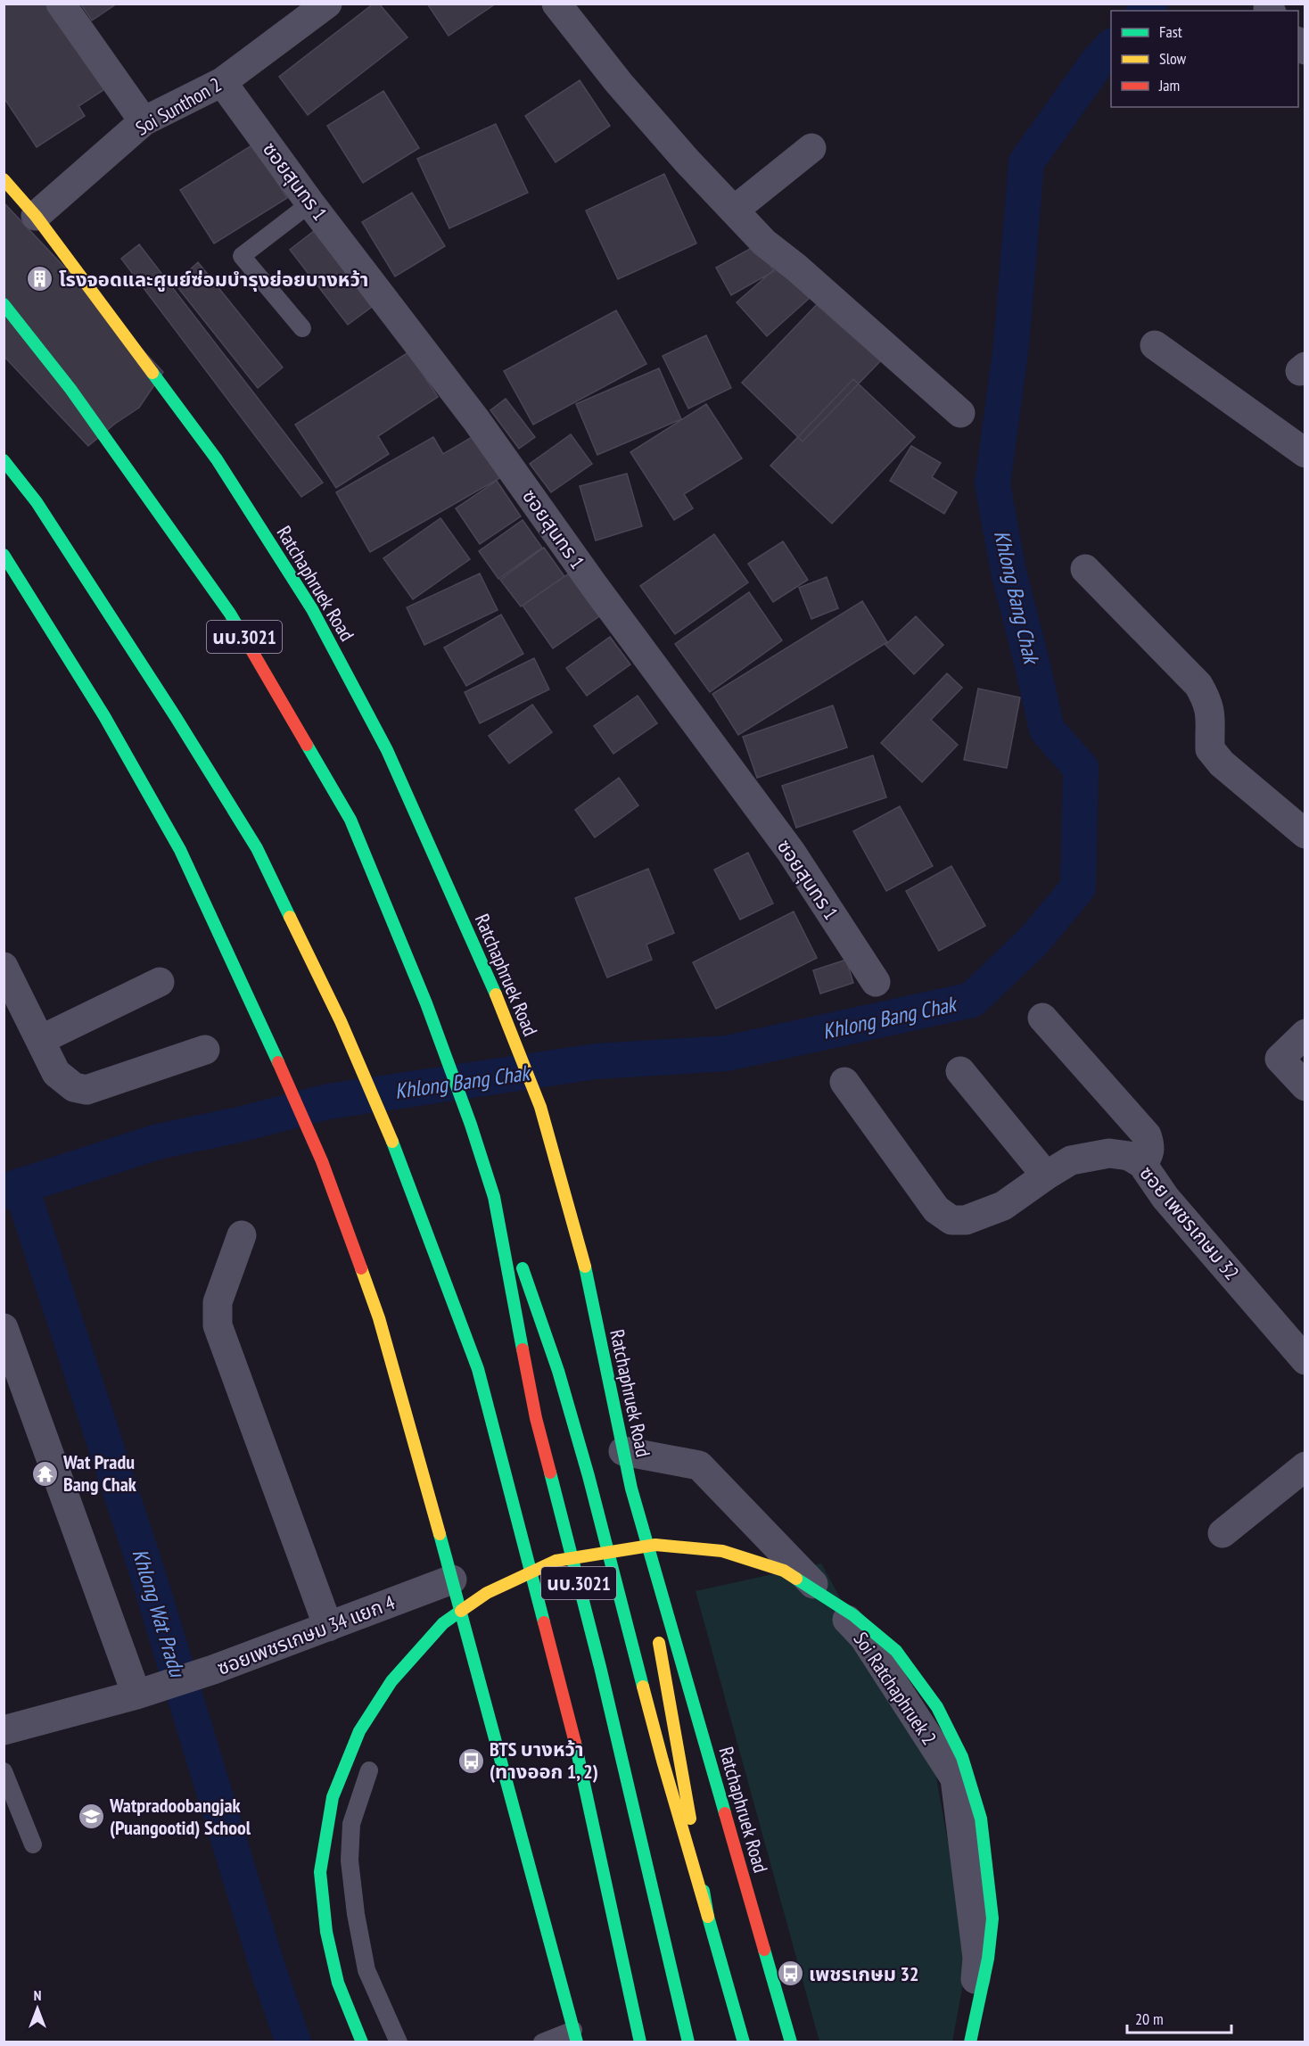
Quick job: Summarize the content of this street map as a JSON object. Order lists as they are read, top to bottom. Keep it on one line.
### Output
{"streets":{"main road":["Ratchaphruek Road","นบ.3021"],"street":["Soi Sunthon 2","ซอยสุนทร 1","ซอย เพชรเกษม 32","ซอยเพชรเกษม 34 แยก 4","Soi Ratchaphruek 2"]},"crossings":[["Soi Sunthon 2","ซอยสุนทร 1"],["Soi Sunthon 2","Ratchaphruek Road"],["Ratchaphruek Road","Soi Ratchaphruek 2"]],"water":["Khlong Bang Chak","Khlong Wat Pradu"],"places":{"building":["โรงจอดและศูนย์ซ่อมบำรุงย่อยบางหว้า"],"temple":["Wat Pradu Bang Chak"],"bus stop":["BTS บางหว้า (ทางออก 1, 2)","เพชรเกษม 32"],"school or university":["Watpradoobangjak (Puangootid) School"]},"legend":["Fast","Slow","Jam"],"scale_bar":"20 m","north":"top"}
